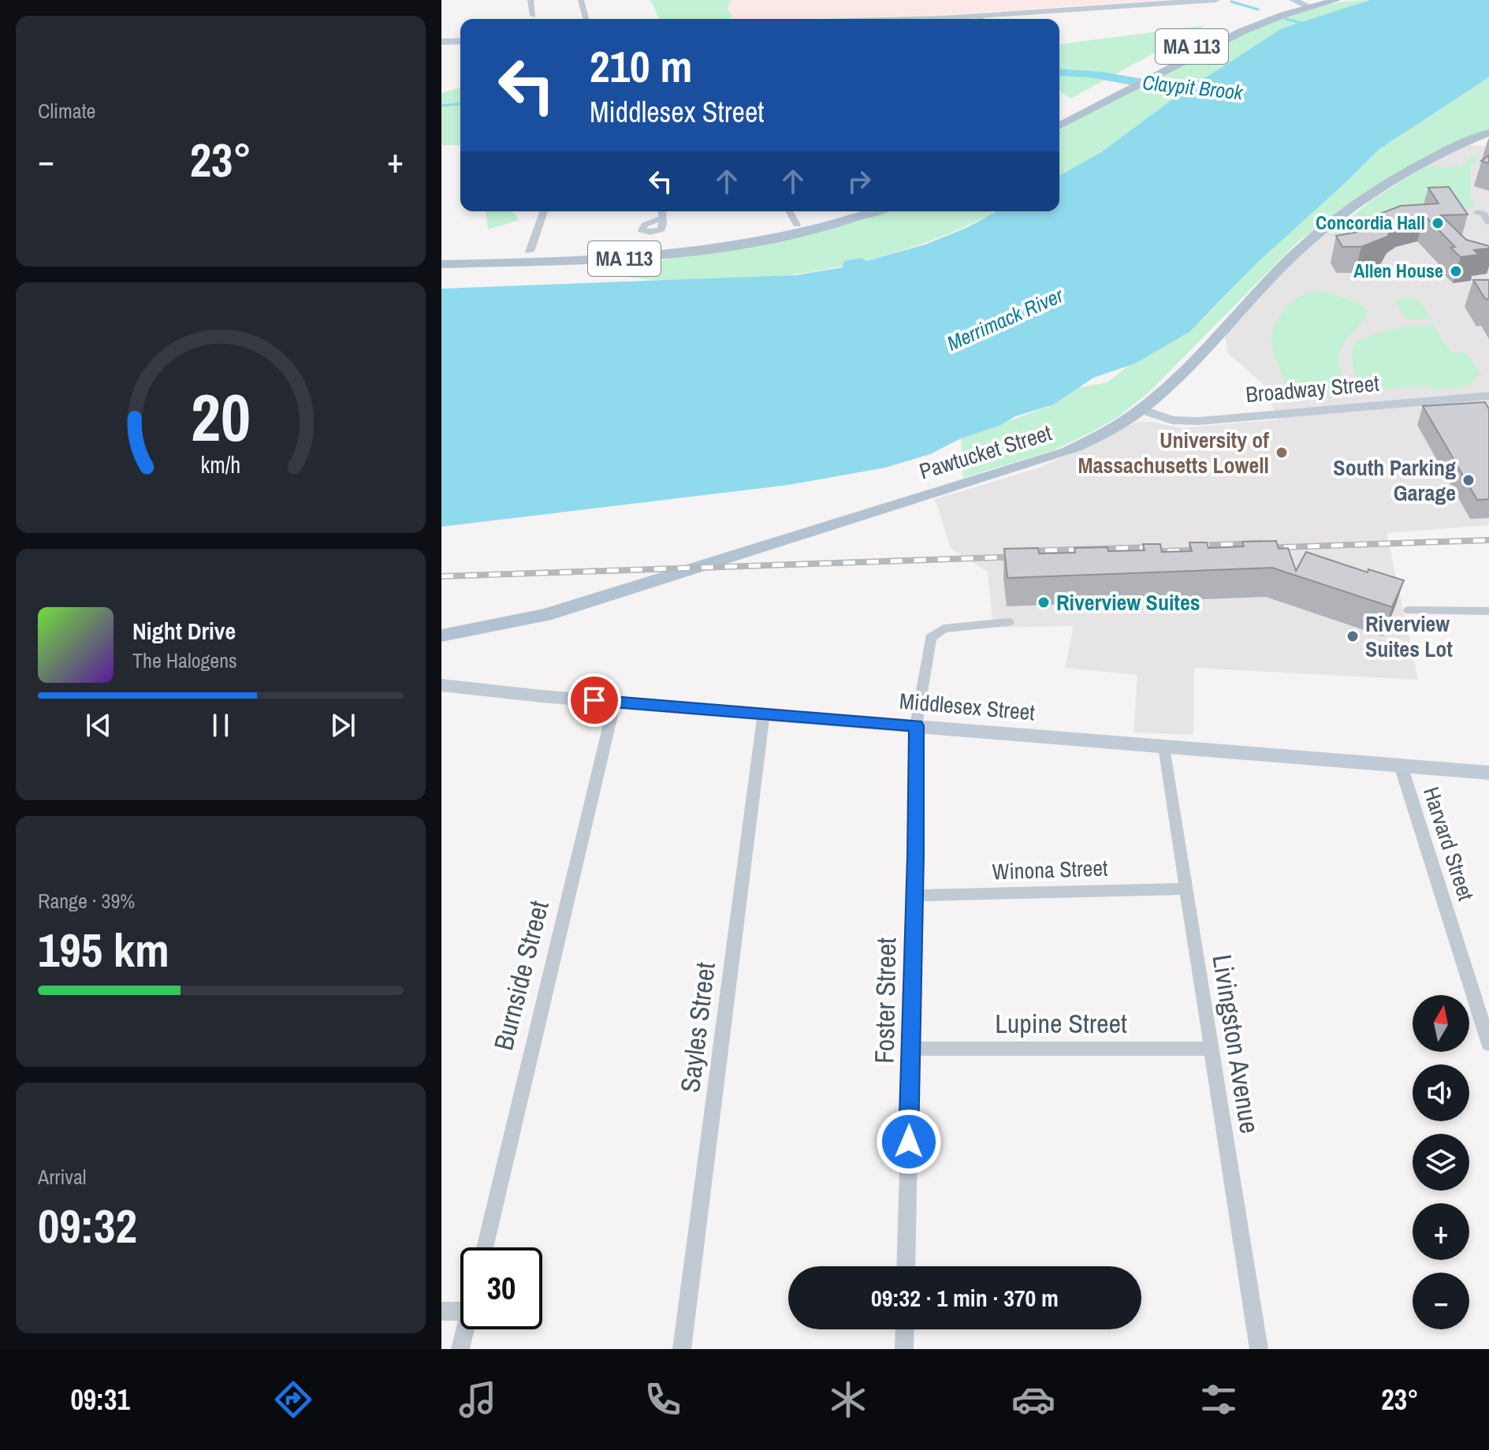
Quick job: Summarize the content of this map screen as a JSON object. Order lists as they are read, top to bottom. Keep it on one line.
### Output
{"streets":{"main road":["MA 113","Broadway Street","Pawtucket Street","Middlesex Street"],"street":["Harvard Street","Winona Street","Burnside Street","Foster Street","Lupine Street","Sayles Street","Livingston Avenue"]},"crossings":[["Broadway Street","Pawtucket Street"],["Middlesex Street","Harvard Street"],["Middlesex Street","Burnside Street"],["Middlesex Street","Foster Street"],["Middlesex Street","Sayles Street"],["Middlesex Street","Livingston Avenue"],["Winona Street","Foster Street"],["Winona Street","Livingston Avenue"],["Foster Street","Lupine Street"],["Lupine Street","Livingston Avenue"]],"water":["Claypit Brook","Merrimack River"],"places":["Concordia Hall","Allen House","University of Massachusetts Lowell","South Parking Garage","Riverview Suites","Riverview Suites Lot"],"north":"top","page":{"tile":["Climate",["Range · 39%","195 km"],["Arrival","09:32"]],"turn":["210 m","Middlesex Street"],"heat":["−","23°","+"],"song":["Night Drive","The Halogens"],"map_buttons":["+","−"],"limit":"30","trip":"09:32 · 1 min · 370 m","tabs":["09:31","23°"],"gauge":["20","km/h"]}}
